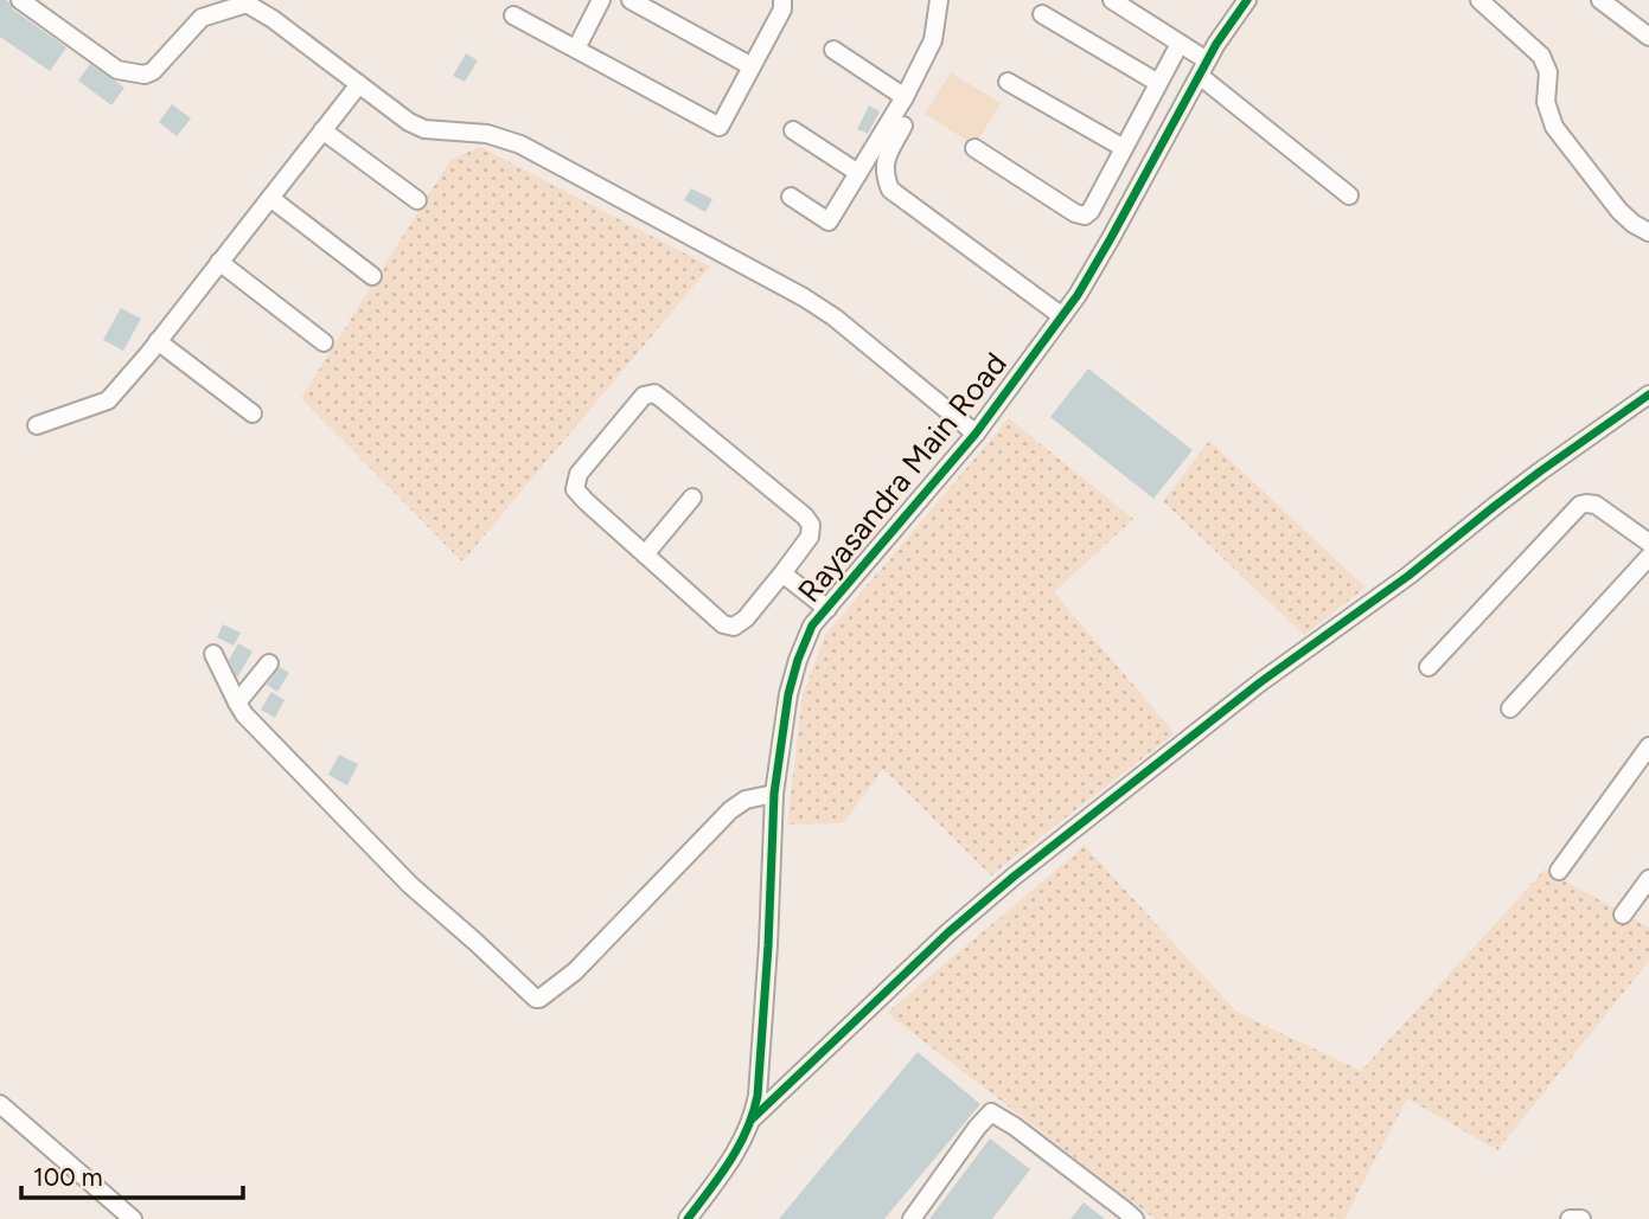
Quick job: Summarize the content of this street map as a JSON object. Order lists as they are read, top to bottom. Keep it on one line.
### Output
{"streets":{"street":["Rayasandra Main Road"]},"scale_bar":"100 m"}
